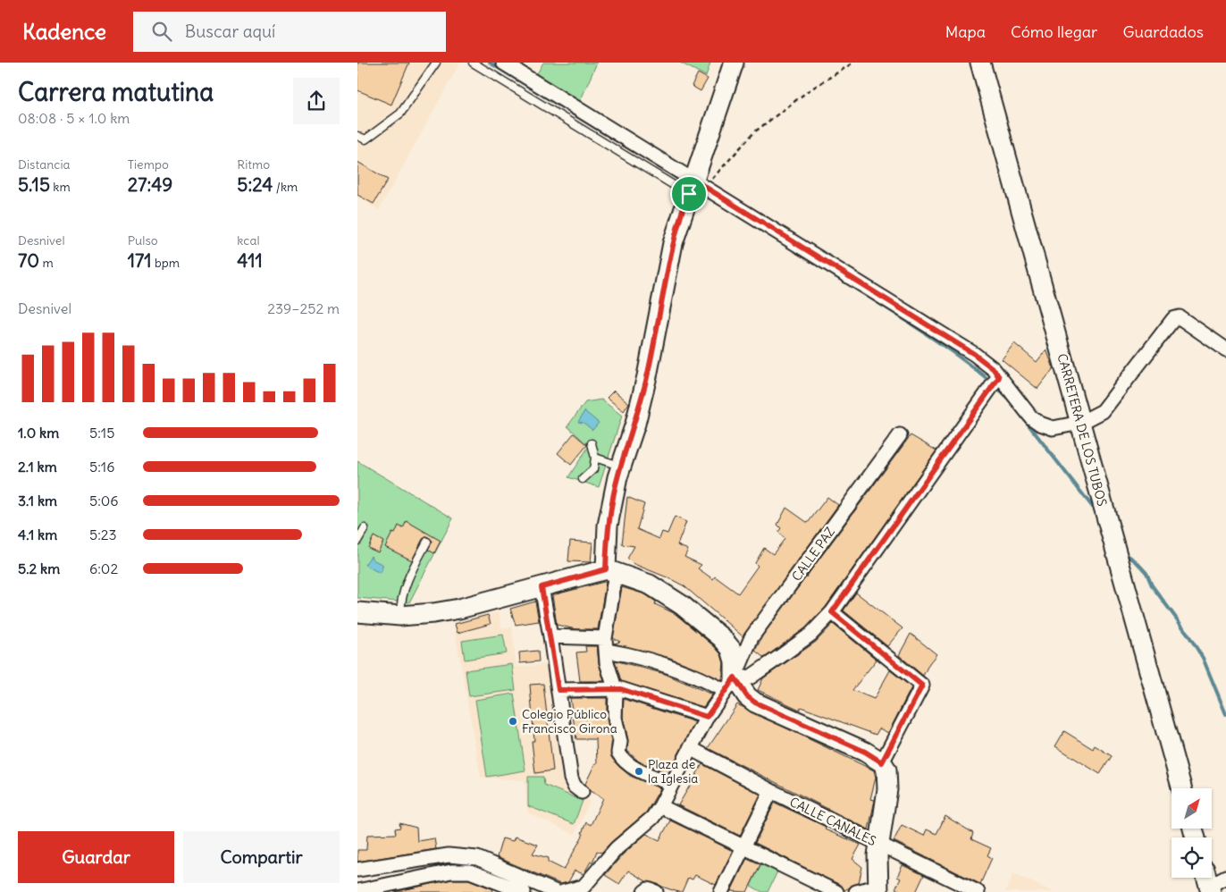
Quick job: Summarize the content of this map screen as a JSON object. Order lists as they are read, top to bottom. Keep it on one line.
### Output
{"streets":{"main road":["CARRETERA DE LOS TUBOS"],"street":["CALLE PAZ","CALLE CANALES"]},"crossings":[["CALLE PAZ","CALLE CANALES"]],"places":["Colegio Público Francisco Girona","Plaza de la Iglesia"],"north":"top right","page":{"header":"Kadence","search":"Buscar aquí","nav":["Mapa","Cómo llegar","Guardados"],"heading":["Carrera matutina","08:08 · 5 × 1.0 km"],"stats":[["Distancia","5.15 km"],["Tiempo","27:49"],["Ritmo","5:24 /km"],["Desnivel","70 m"],["Pulso","171 bpm"],["kcal","411"]],"chart":["Desnivel","239–252 m"],"list":[{"name":"1.0 km","note":"5:15"},{"name":"2.1 km","note":"5:16"},{"name":"3.1 km","note":"5:06"},{"name":"4.1 km","note":"5:23"},{"name":"5.2 km","note":"6:02"}],"buttons":["Guardar","Compartir"]}}
